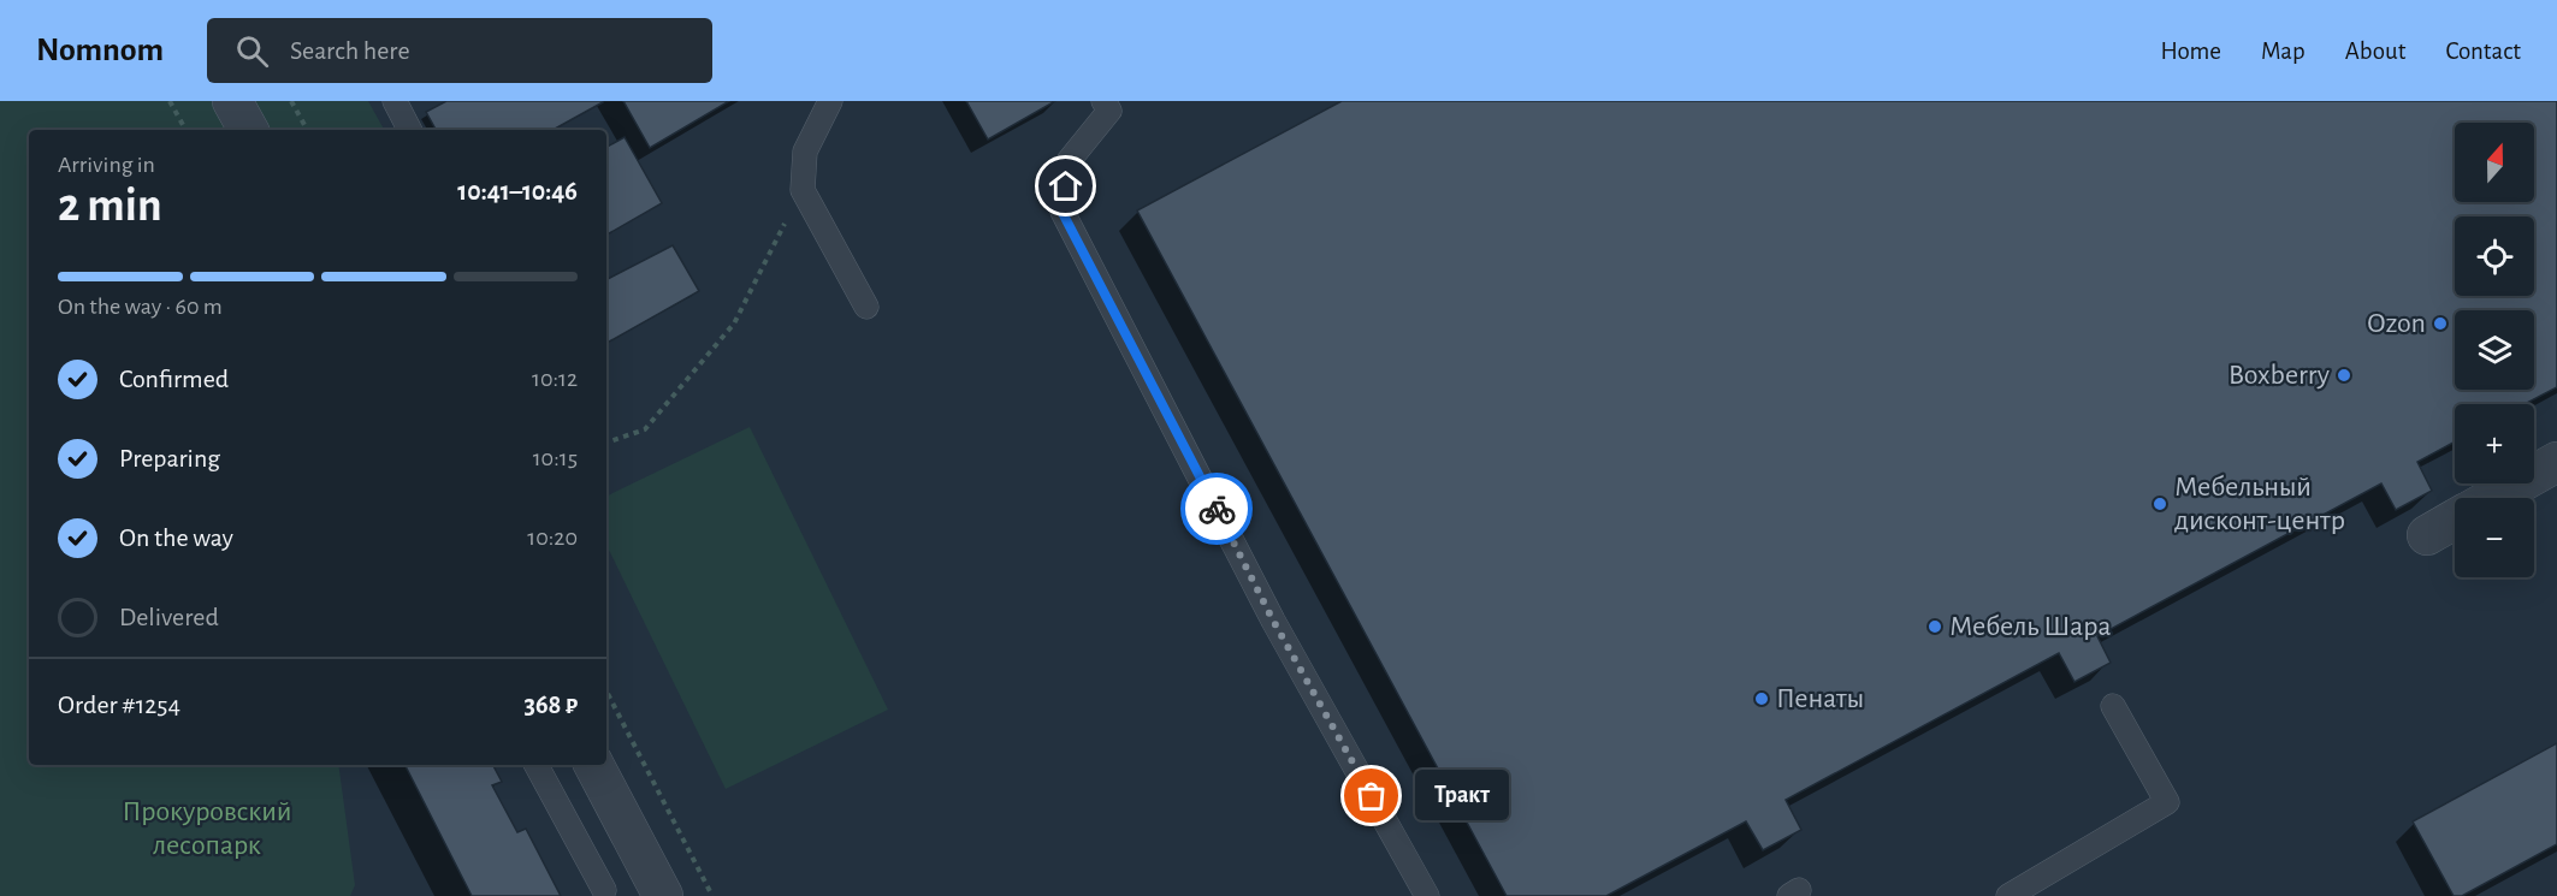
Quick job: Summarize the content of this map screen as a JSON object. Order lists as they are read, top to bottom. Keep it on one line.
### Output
{"parks":["Прокуровский лесопарк"],"places":["Ozon","Boxberry","Мебельный дисконт-центр","Мебель Шара","Пенаты","Тракт"],"north":"top","page":{"header":"Nomnom","search":"Search here","nav":["Home","Map","About","Contact"],"map_buttons":["+","−"],"heading":["2 min","Arriving in","10:41–10:46"],"panel":["Order #1254","368 ₽"],"bar":"On the way · 60 m","list":[["Confirmed","10:12"],["Preparing","10:15"],["On the way","10:20"],"Delivered"],"bubble":"Тракт"}}
